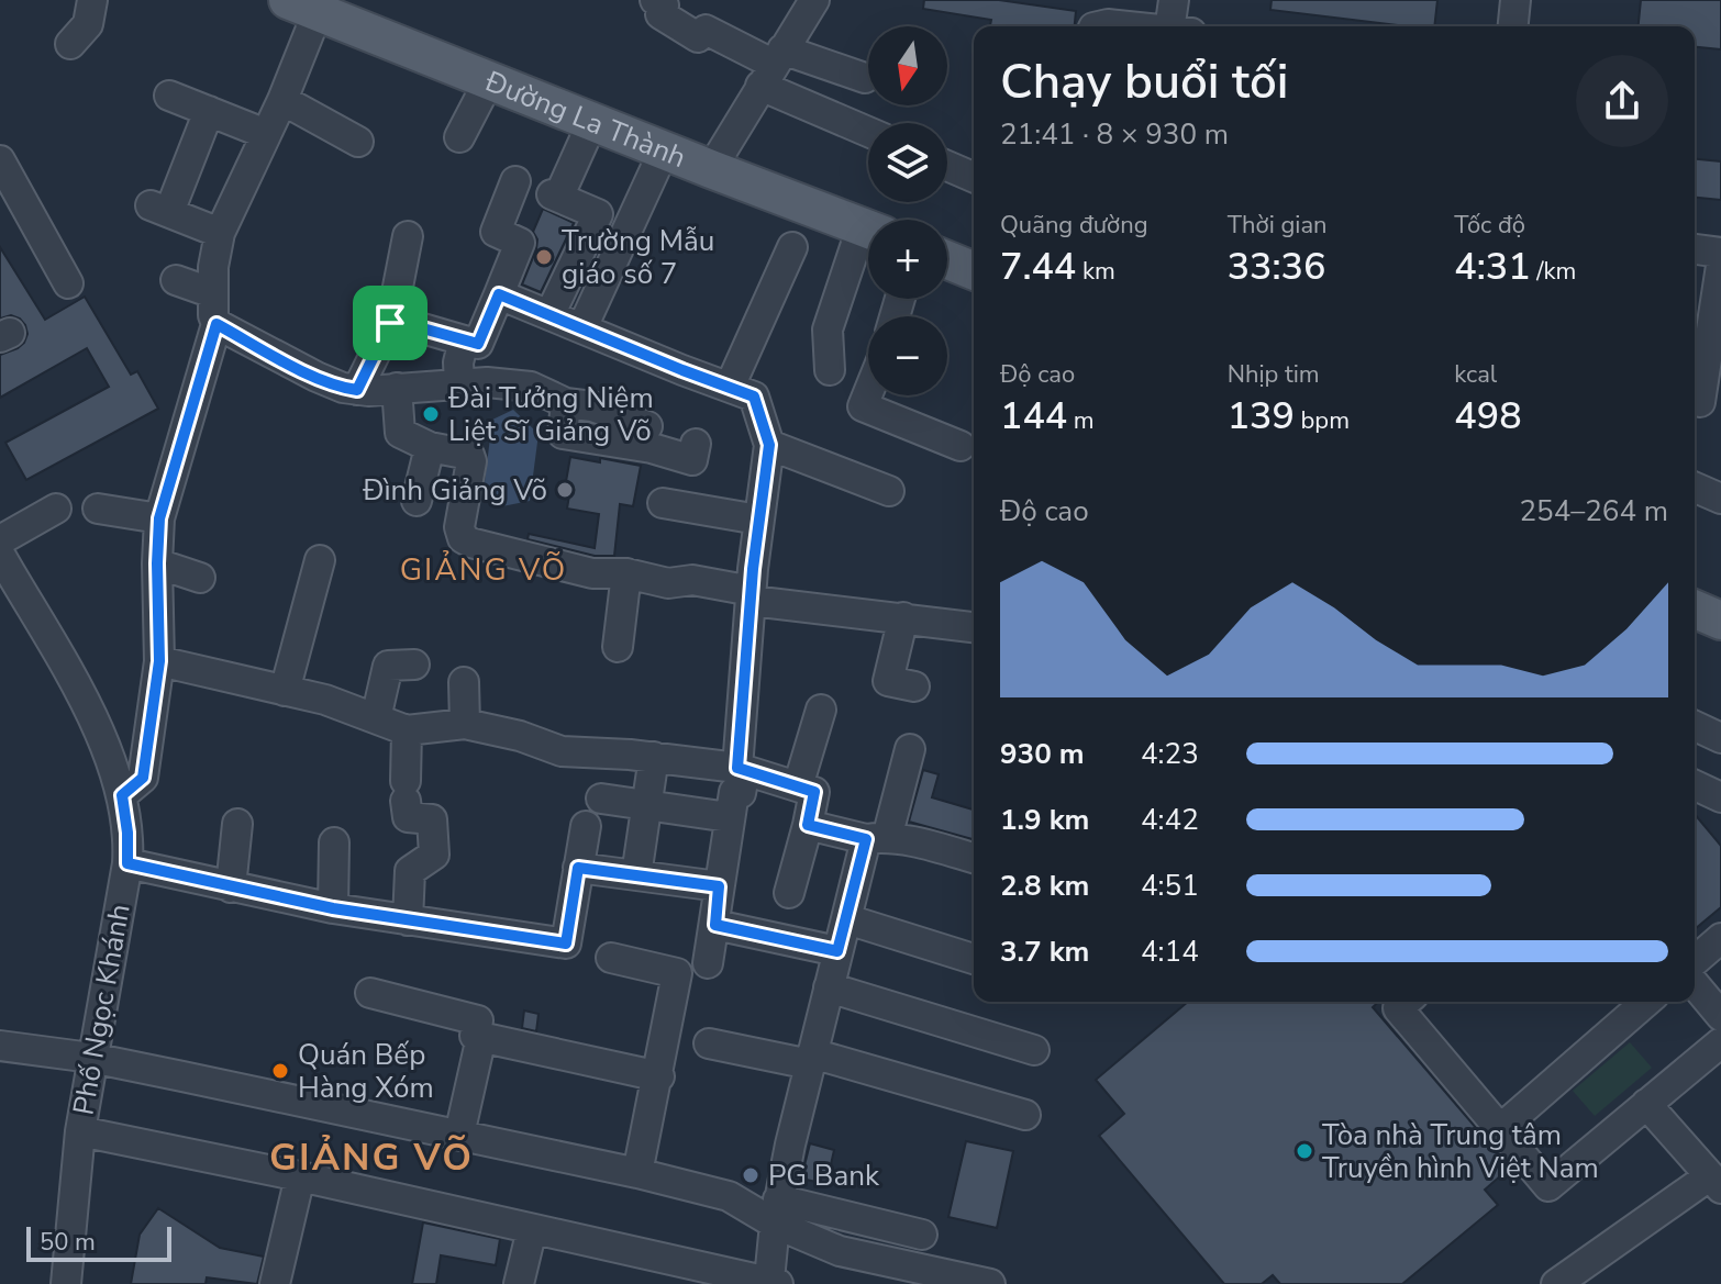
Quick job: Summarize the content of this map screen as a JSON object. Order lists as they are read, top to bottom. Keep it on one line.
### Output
{"streets":{"main road":["Đường La Thành"],"street":["Phố Ngọc Khánh"]},"districts":["GIẢNG VÕ","GIẢNG VÕ"],"places":["Trường Mẫu giáo số 7","Đài Tưởng Niệm Liệt Sĩ Giảng Võ","Đình Giảng Võ","Quán Bếp Hàng Xóm","Tòa nhà Trung tâm Truyền hình Việt Nam","PG Bank"],"scale_bar":"50 m","north":"bottom","page":{"map_buttons":["+","−"],"heading":["Chạy buổi tối","21:41 · 8 × 930 m"],"stats":[["Quãng đường","7.44 km"],["Thời gian","33:36"],["Tốc độ","4:31 /km"],["Độ cao","144 m"],["Nhịp tim","139 bpm"],["kcal","498"]],"chart":["Độ cao","254–264 m"],"list":[{"name":"930 m","note":"4:23"},{"name":"1.9 km","note":"4:42"},{"name":"2.8 km","note":"4:51"},{"name":"3.7 km","note":"4:14"}],"scale":"50 m"}}
